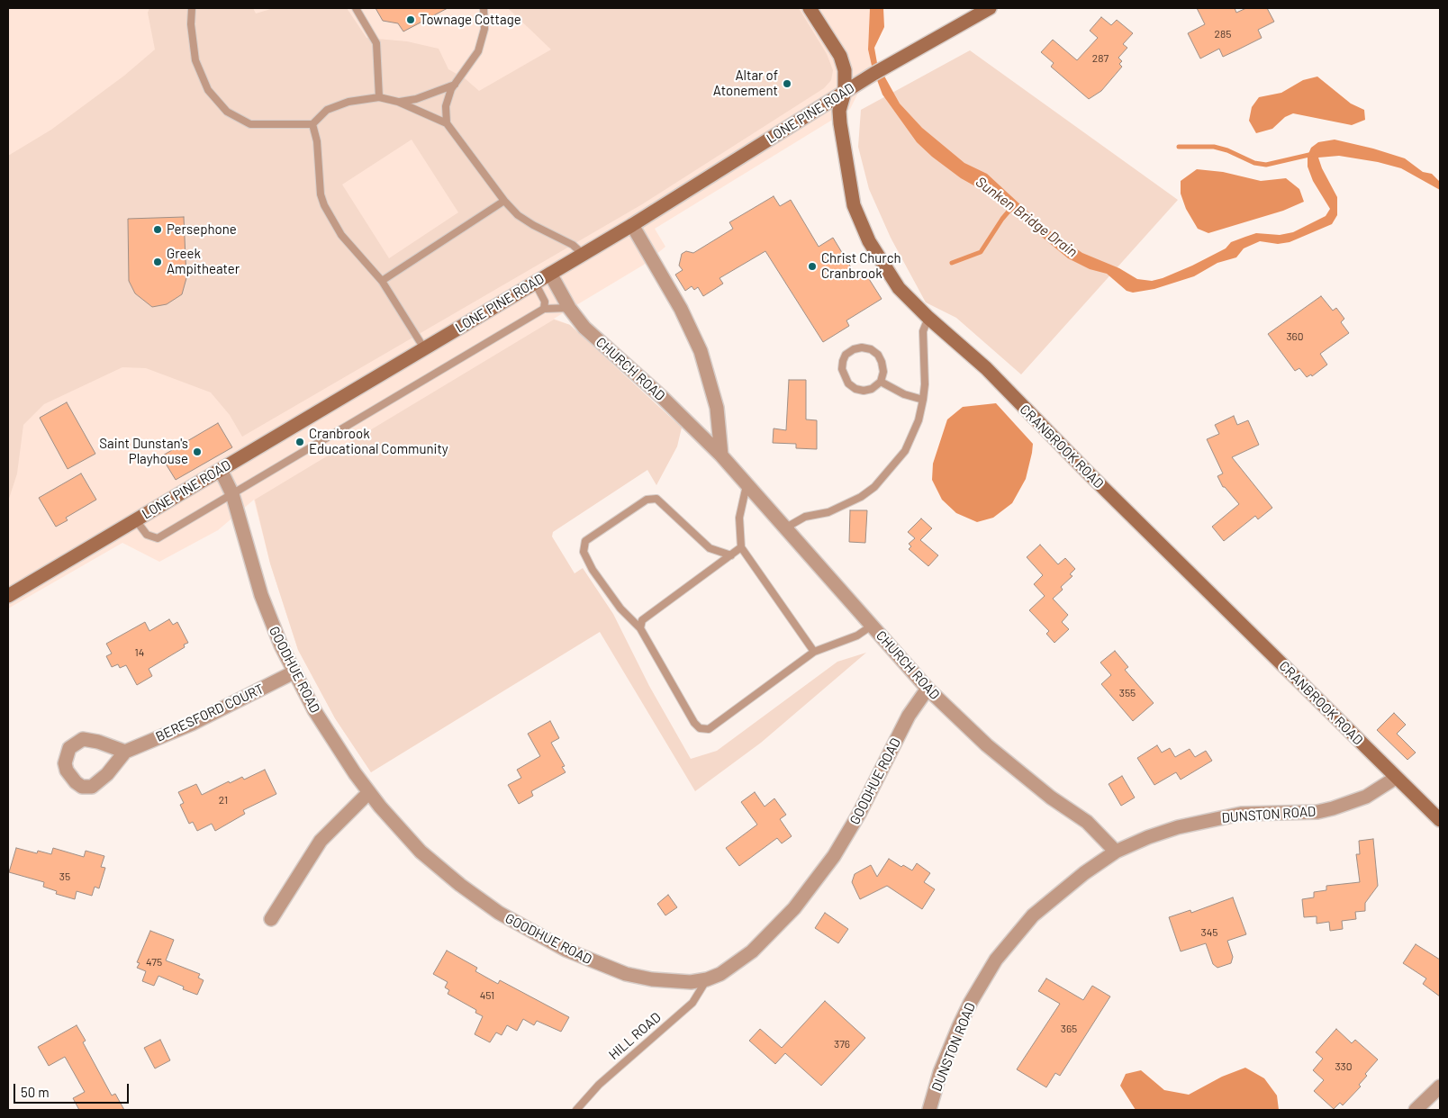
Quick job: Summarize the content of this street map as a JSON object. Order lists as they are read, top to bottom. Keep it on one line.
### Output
{"streets":{"street":["LONE PINE ROAD","CHURCH ROAD","CRANBROOK ROAD","GOODHUE ROAD","BERESFORD COURT","DUNSTON ROAD"],"lane":["HILL ROAD"]},"crossings":[["LONE PINE ROAD","CHURCH ROAD"],["LONE PINE ROAD","CRANBROOK ROAD"],["LONE PINE ROAD","GOODHUE ROAD"],["CHURCH ROAD","GOODHUE ROAD"],["CHURCH ROAD","DUNSTON ROAD"],["CRANBROOK ROAD","DUNSTON ROAD"],["GOODHUE ROAD","BERESFORD COURT"],["GOODHUE ROAD","HILL ROAD"]],"water":["Sunken Bridge Drain"],"places":["Townage Cottage","Altar of Atonement","Persephone","Greek Ampitheater","Christ Church Cranbrook","Cranbrook Educational Community","Saint Dunstan's Playhouse"],"house_numbers":["285","287","360","14","355","21","35","345","475","451","365","376","330"],"scale_bar":"50 m"}
